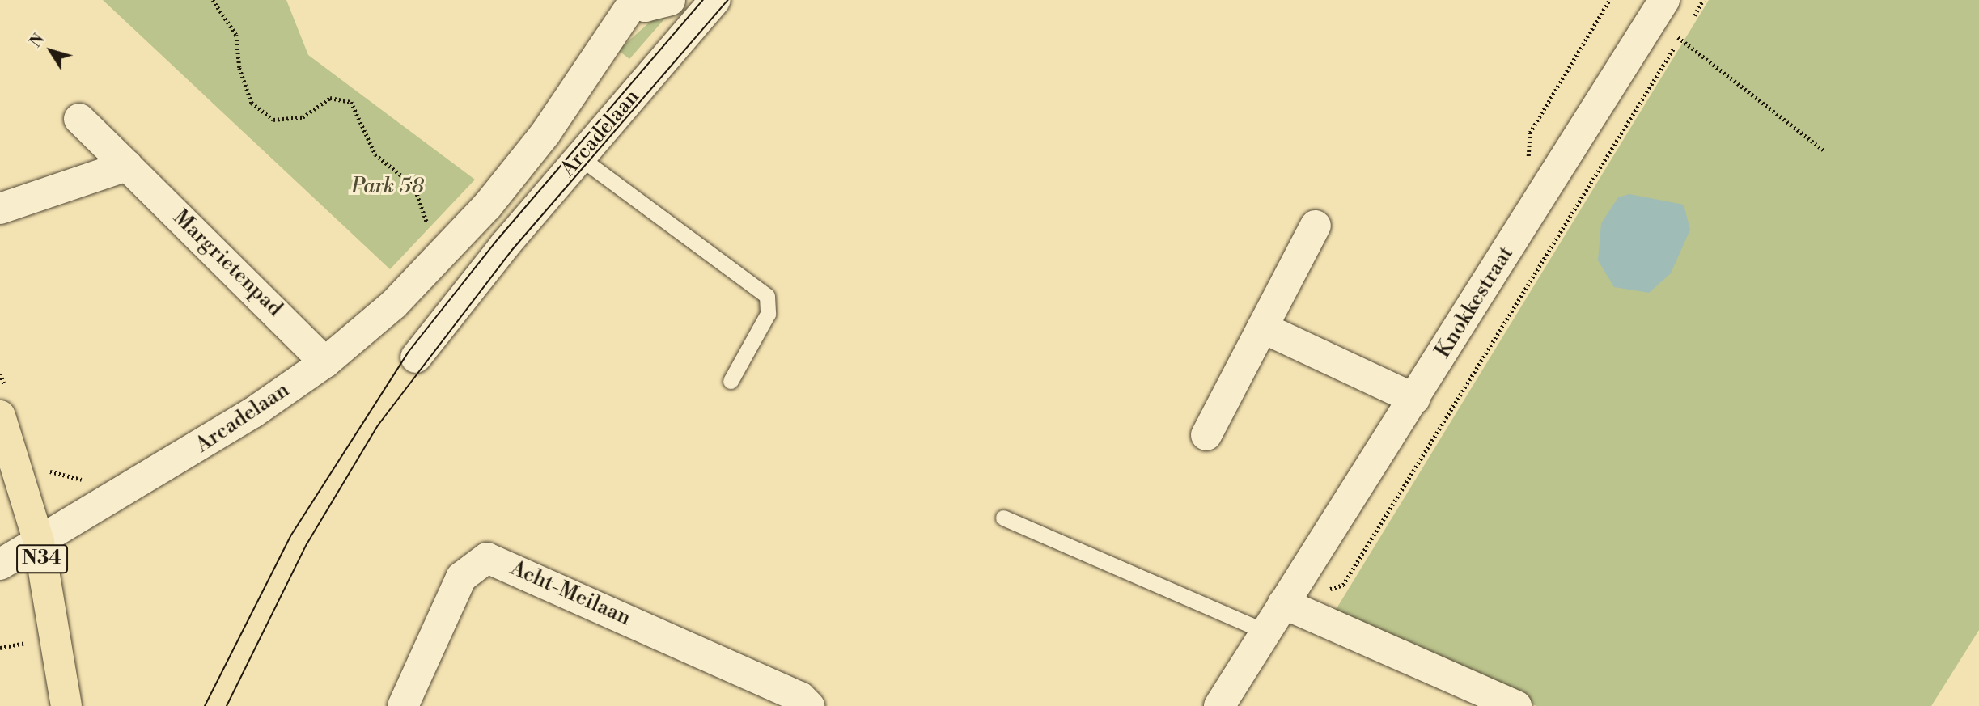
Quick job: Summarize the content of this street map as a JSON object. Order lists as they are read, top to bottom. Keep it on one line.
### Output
{"streets":{"main road":["N34"],"street":["Arcadelaan","Margrietenpad","Knokkestraat","Acht-Meilaan"]},"crossings":[["Arcadelaan","Margrietenpad"],["Arcadelaan","N34"]],"parks":["Park 58"],"north":"top left"}
